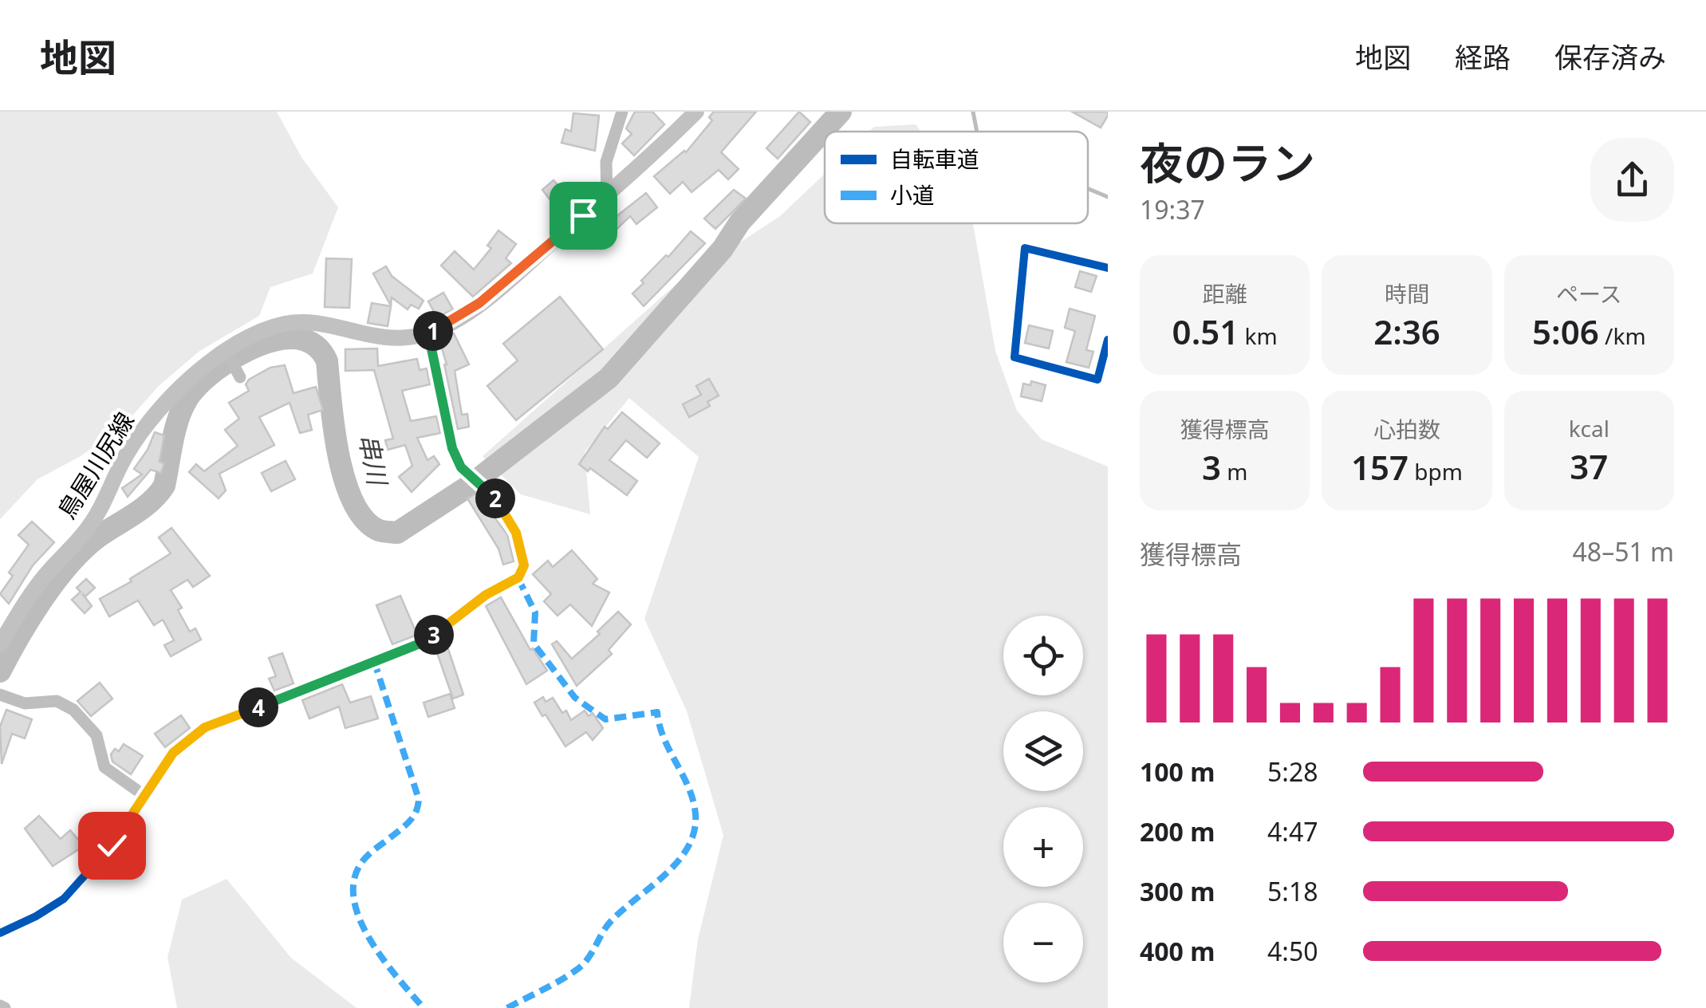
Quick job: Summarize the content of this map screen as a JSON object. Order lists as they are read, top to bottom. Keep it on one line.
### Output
{"streets":{"main road":["鳥屋川尻線"]},"water":["串川"],"legend":["自転車道","小道"],"page":{"header":"地図","nav":["地図","経路","保存済み"],"heading":["夜のラン","19:37"],"stats":[["距離","0.51 km"],["時間","2:36"],["ペース","5:06 /km"],["獲得標高","3 m"],["心拍数","157 bpm"],["kcal","37"]],"pins":["1","2","3","4"],"chart":["獲得標高","48–51 m"],"map_buttons":["+","−"],"list":[{"name":"100 m","note":"5:28"},{"name":"200 m","note":"4:47"},{"name":"300 m","note":"5:18"},{"name":"400 m","note":"4:50"}]}}
